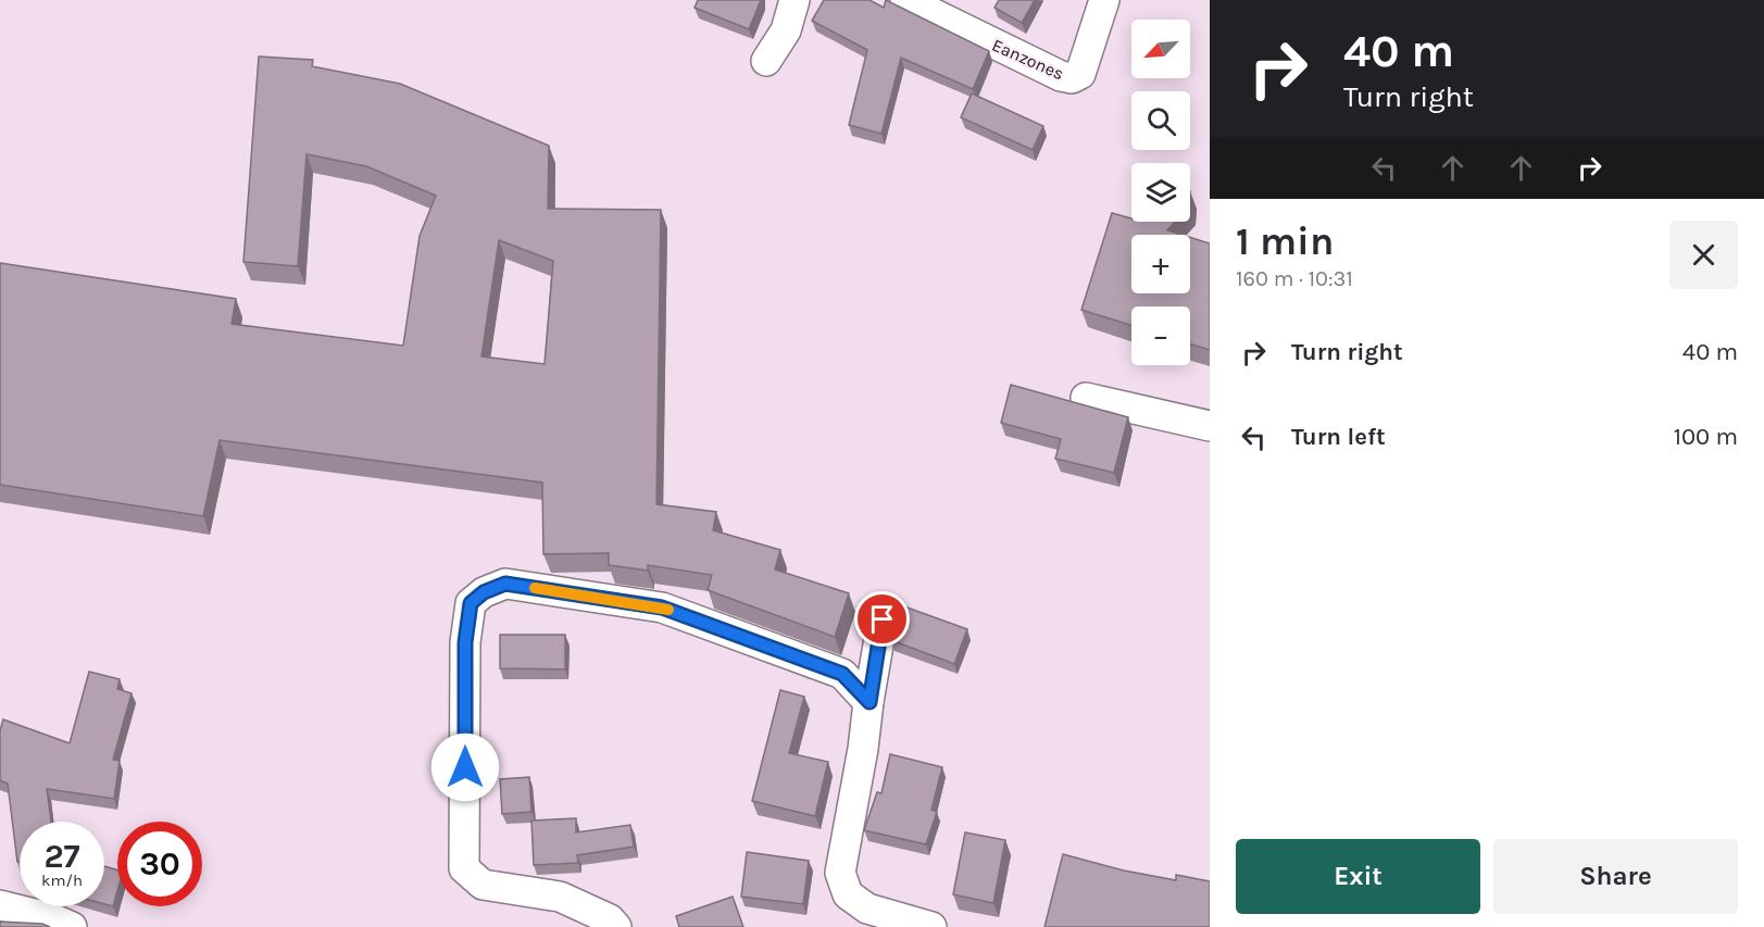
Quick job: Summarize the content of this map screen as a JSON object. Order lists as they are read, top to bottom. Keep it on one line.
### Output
{"streets":{"street":["Eanzones"]},"north":"bottom left","page":{"turn":["40 m","Turn right"],"map_buttons":["+","−"],"heading":["1 min","160 m · 10:31"],"list":[{"name":"Turn right","value":"40 m"},{"name":"Turn left","value":"100 m"}],"speed":"27 km/h","limit":"30","buttons":["Exit","Share"]}}
